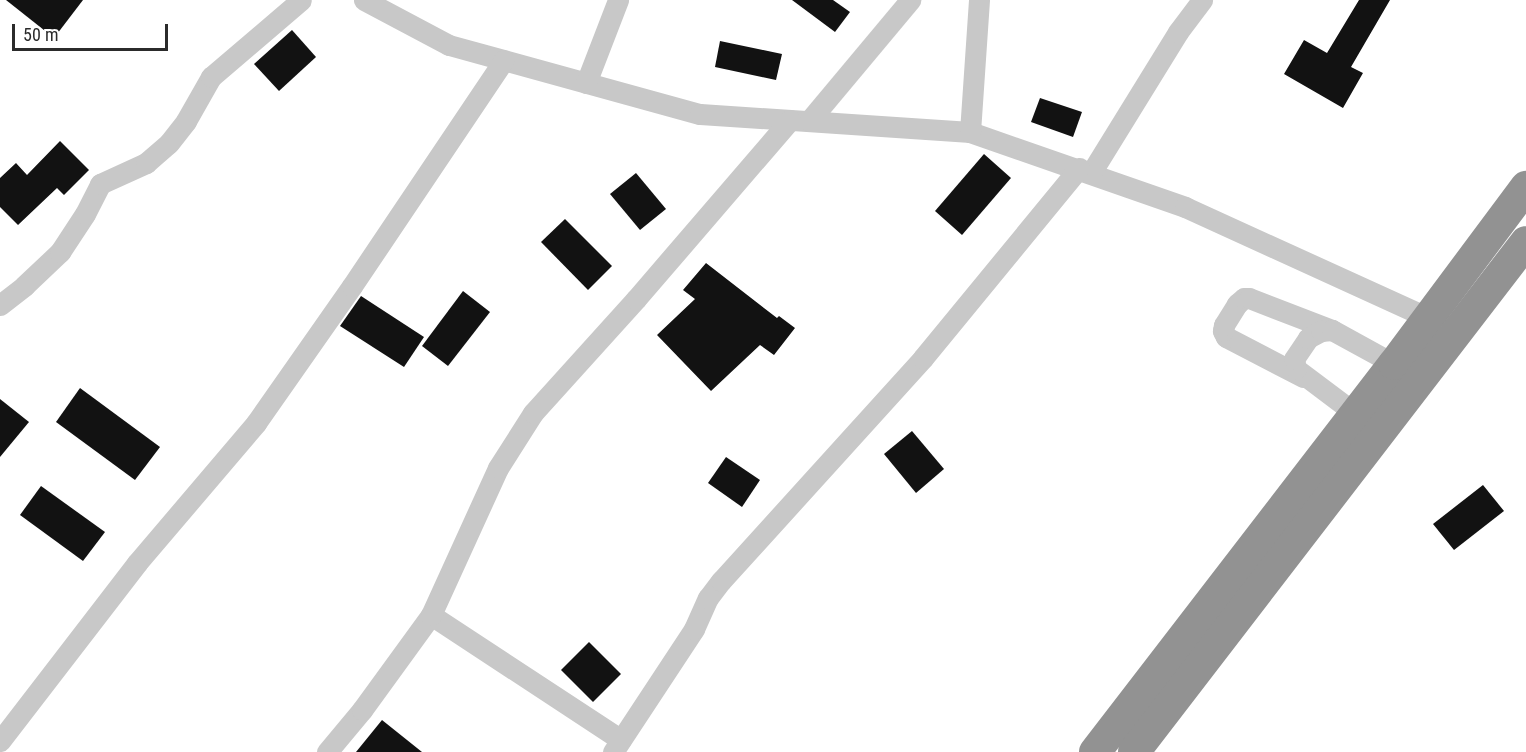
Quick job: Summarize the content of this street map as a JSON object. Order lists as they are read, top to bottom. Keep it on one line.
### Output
{"scale_bar":"50 m"}
